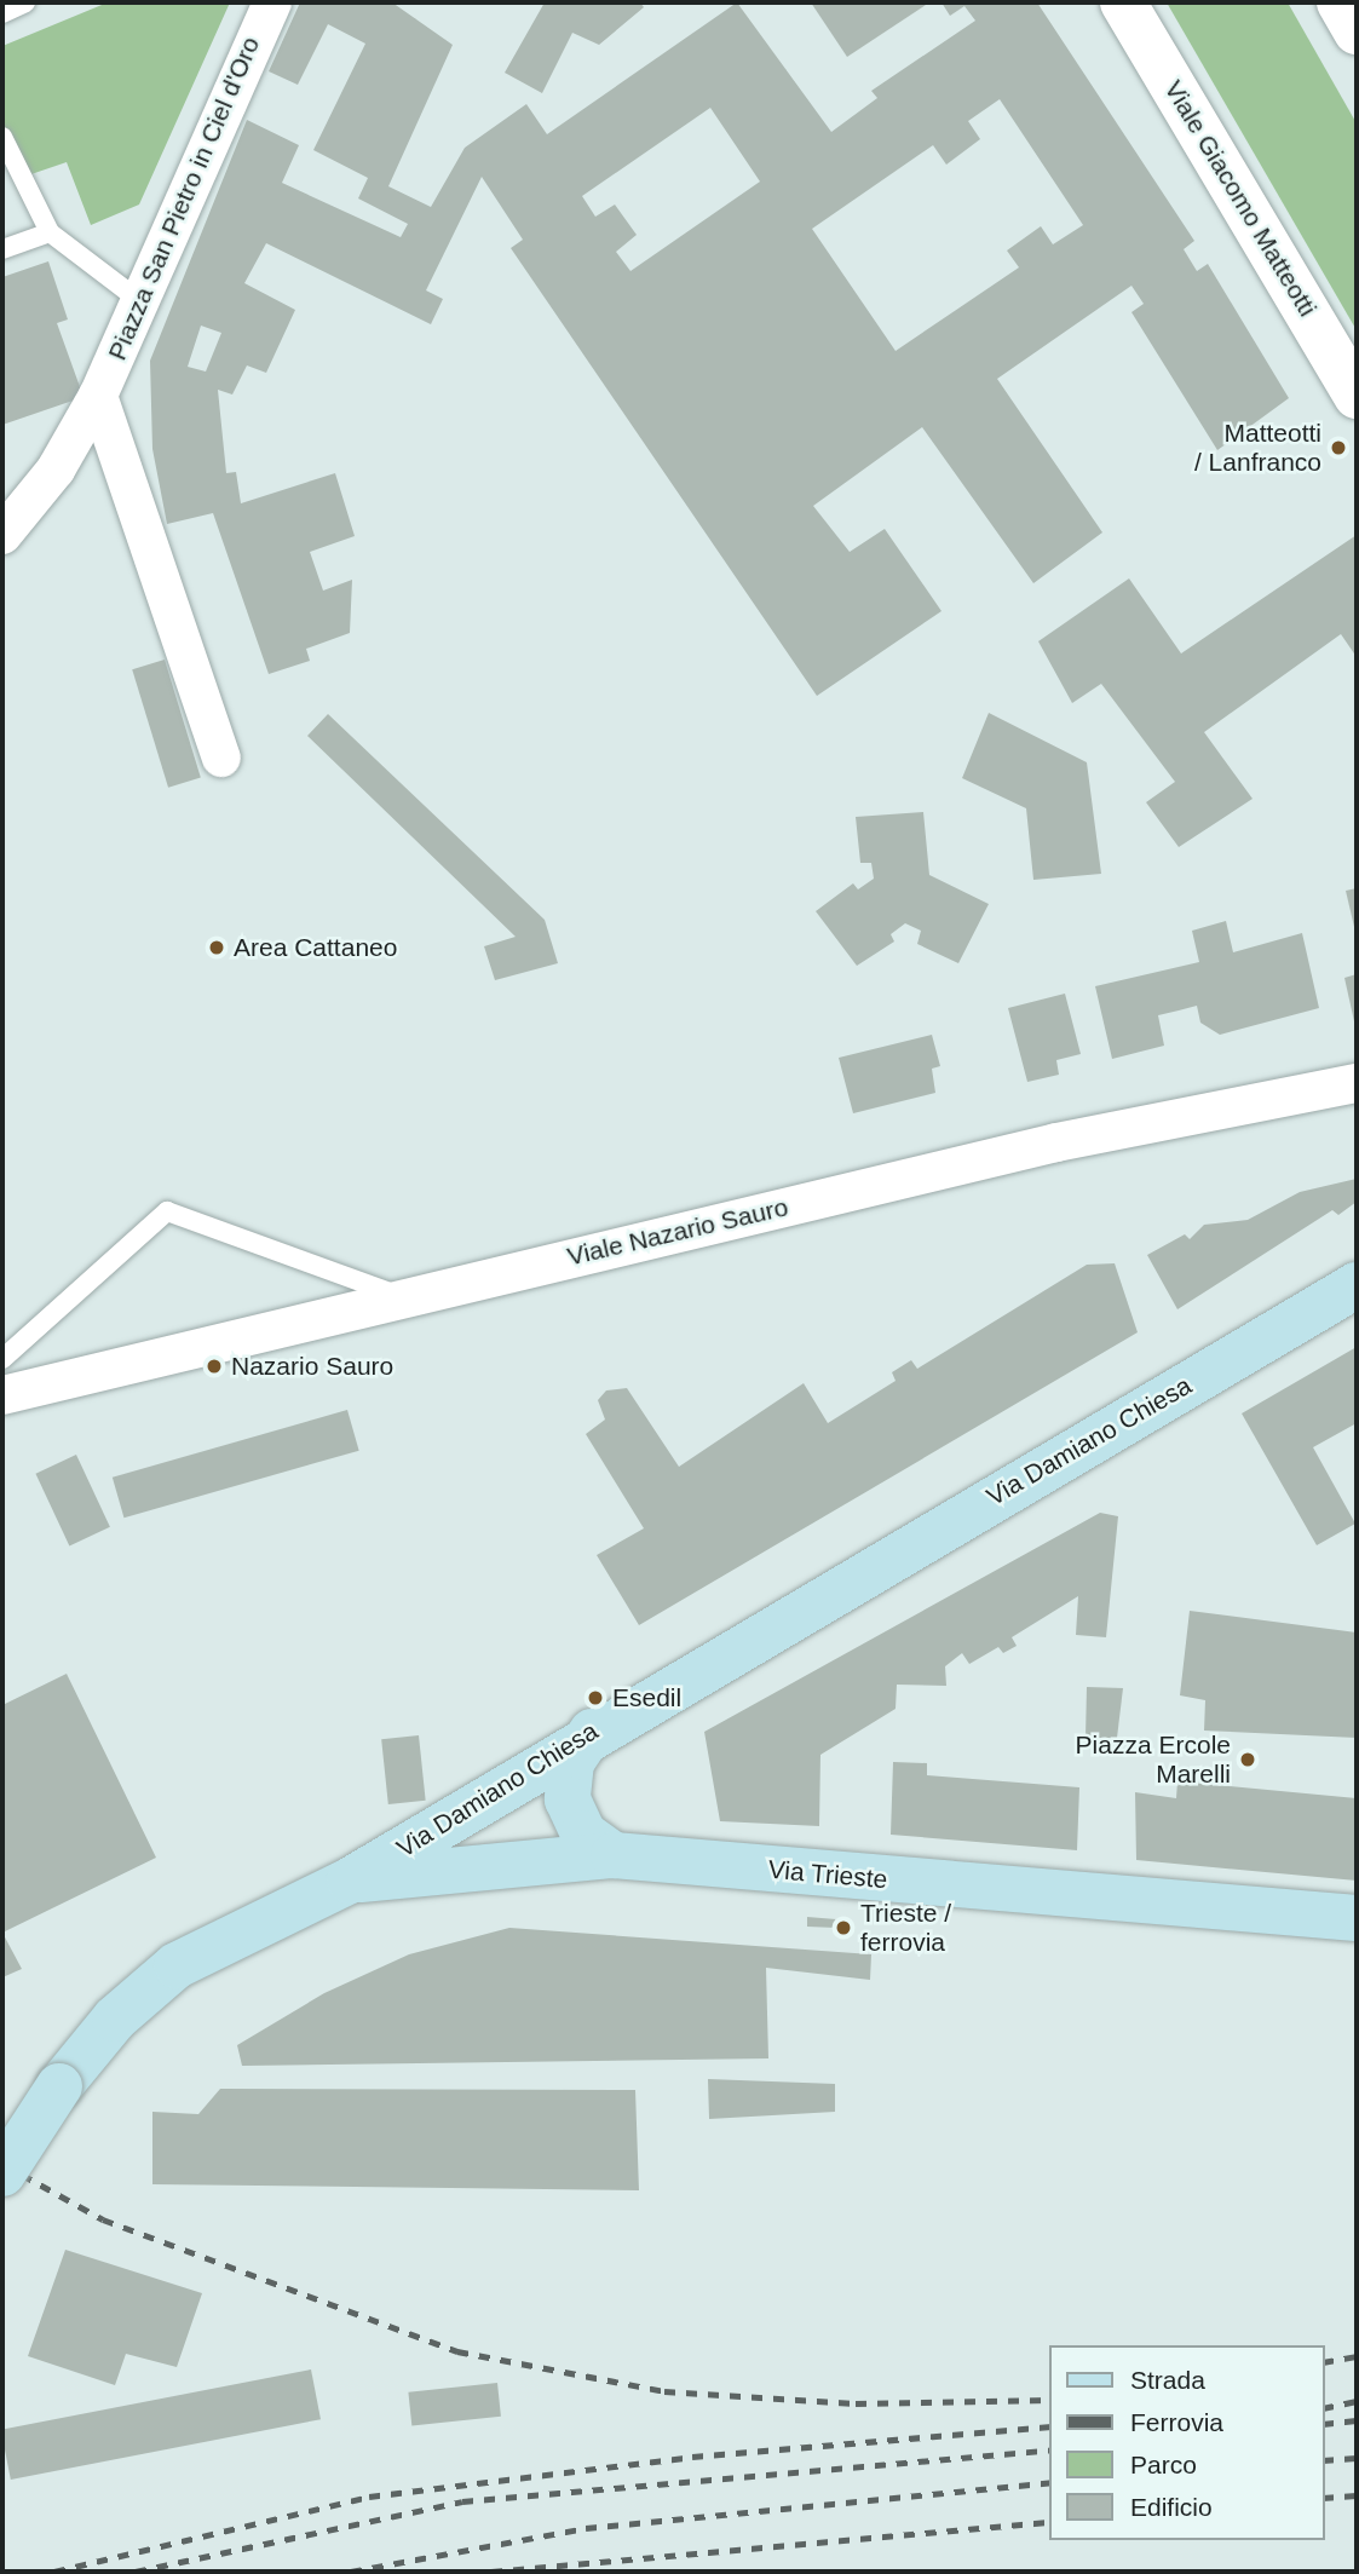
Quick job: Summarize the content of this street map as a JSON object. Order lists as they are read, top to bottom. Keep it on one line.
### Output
{"streets":{"main road":["Via Damiano Chiesa","Via Trieste"],"street":["Piazza San Pietro in Ciel d'Oro","Viale Giacomo Matteotti","Viale Nazario Sauro"]},"crossings":[["Via Damiano Chiesa","Via Trieste"]],"places":["Matteotti / Lanfranco","Area Cattaneo","Nazario Sauro","Esedil","Piazza Ercole Marelli","Trieste / ferrovia"],"legend":["Strada","Ferrovia","Parco","Edificio"]}
